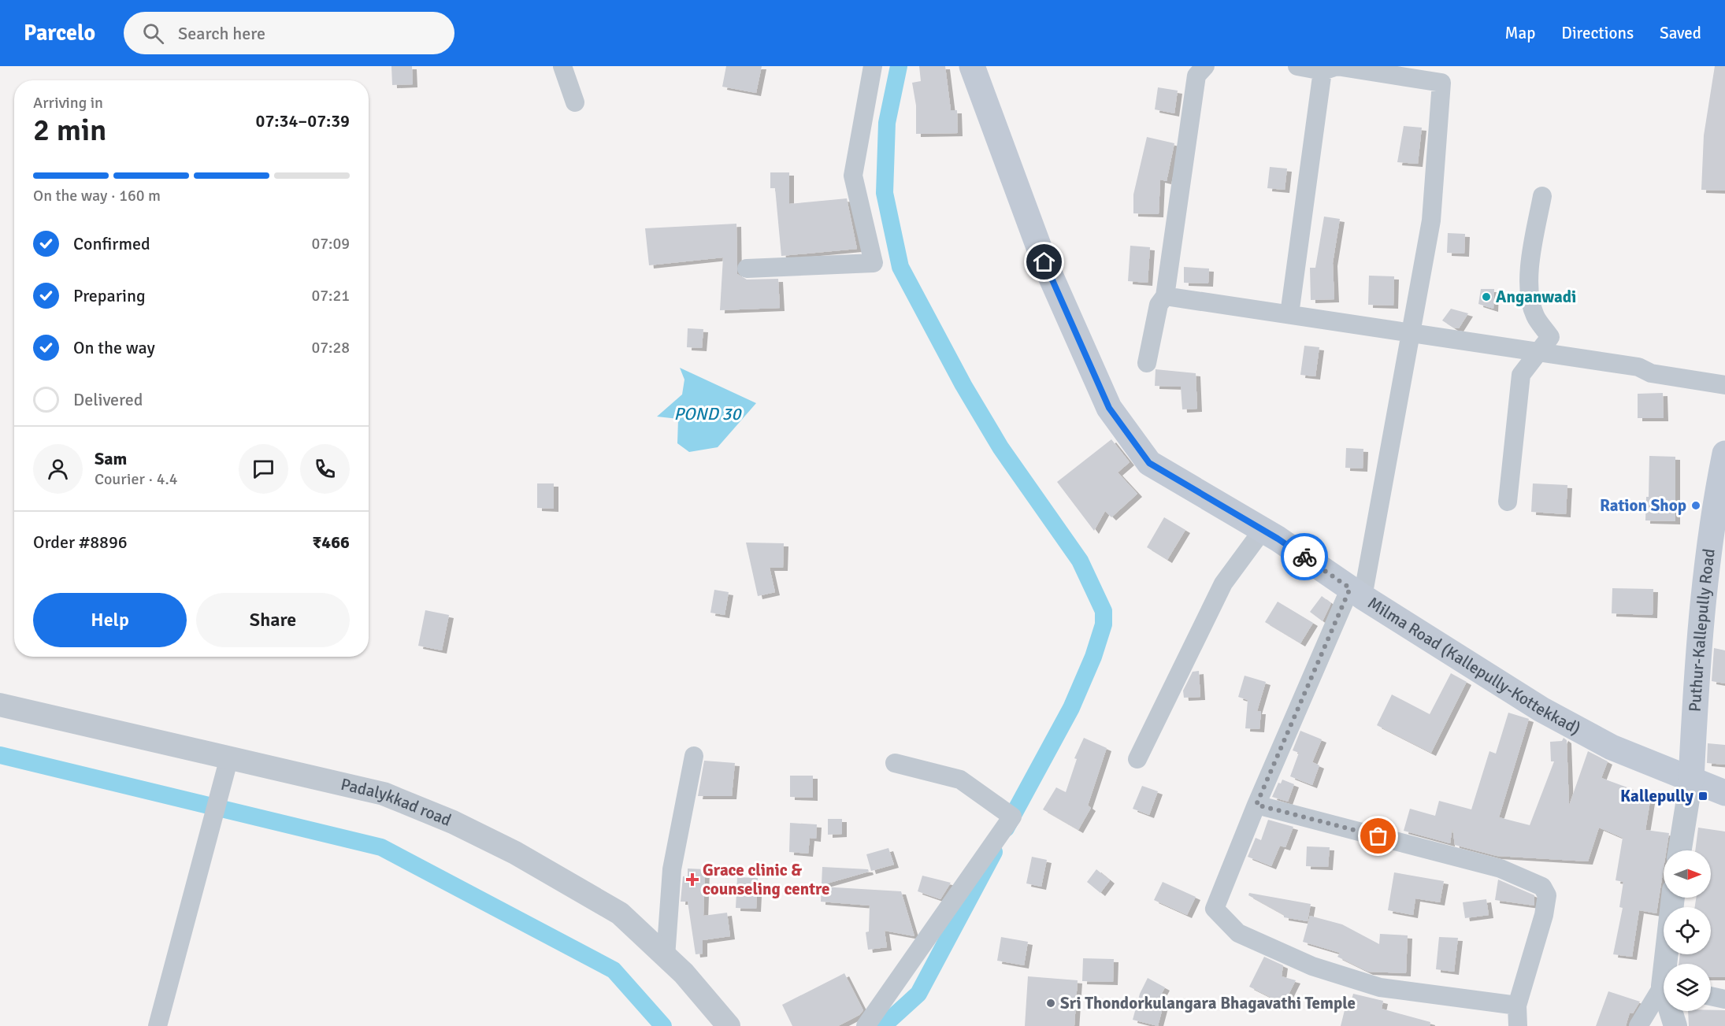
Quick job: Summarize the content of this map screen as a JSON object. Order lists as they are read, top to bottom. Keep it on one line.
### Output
{"streets":{"main road":["Puthur-Kallepully Road","Milma Road (Kallepully-Kottekkad)"],"street":["Padalykkad road"]},"crossings":[["Puthur-Kallepully Road","Milma Road (Kallepully-Kottekkad)"]],"water":["POND 30"],"places":{"other":["Anganwadi","Ration Shop","Sri Thondorkulangara Bhagavathi Temple"],"transit":["Kallepully"],"health":["Grace clinic & counseling centre"]},"north":"right","page":{"header":"Parcelo","search":"Search here","nav":["Map","Directions","Saved"],"heading":["2 min","Arriving in","07:34–07:39"],"panel":["Sam","Courier · 4.4","Order #8896","₹466"],"bar":"On the way · 160 m","list":[["Confirmed","07:09"],["Preparing","07:21"],["On the way","07:28"],"Delivered"],"buttons":["Help","Share"]}}
